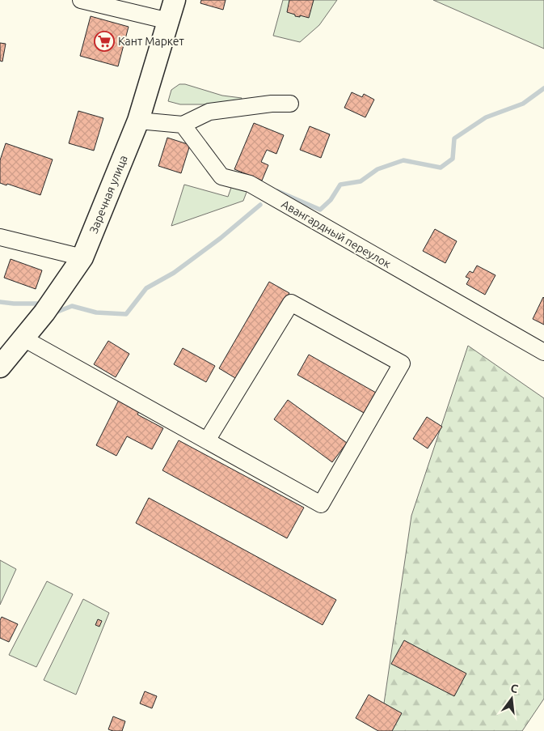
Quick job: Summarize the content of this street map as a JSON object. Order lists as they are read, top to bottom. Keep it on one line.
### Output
{"streets":{"main road":["Заречная улица"],"street":["Авангардный переулок"]},"places":{"supermarket":["Кант Маркет"]},"north":"top"}
